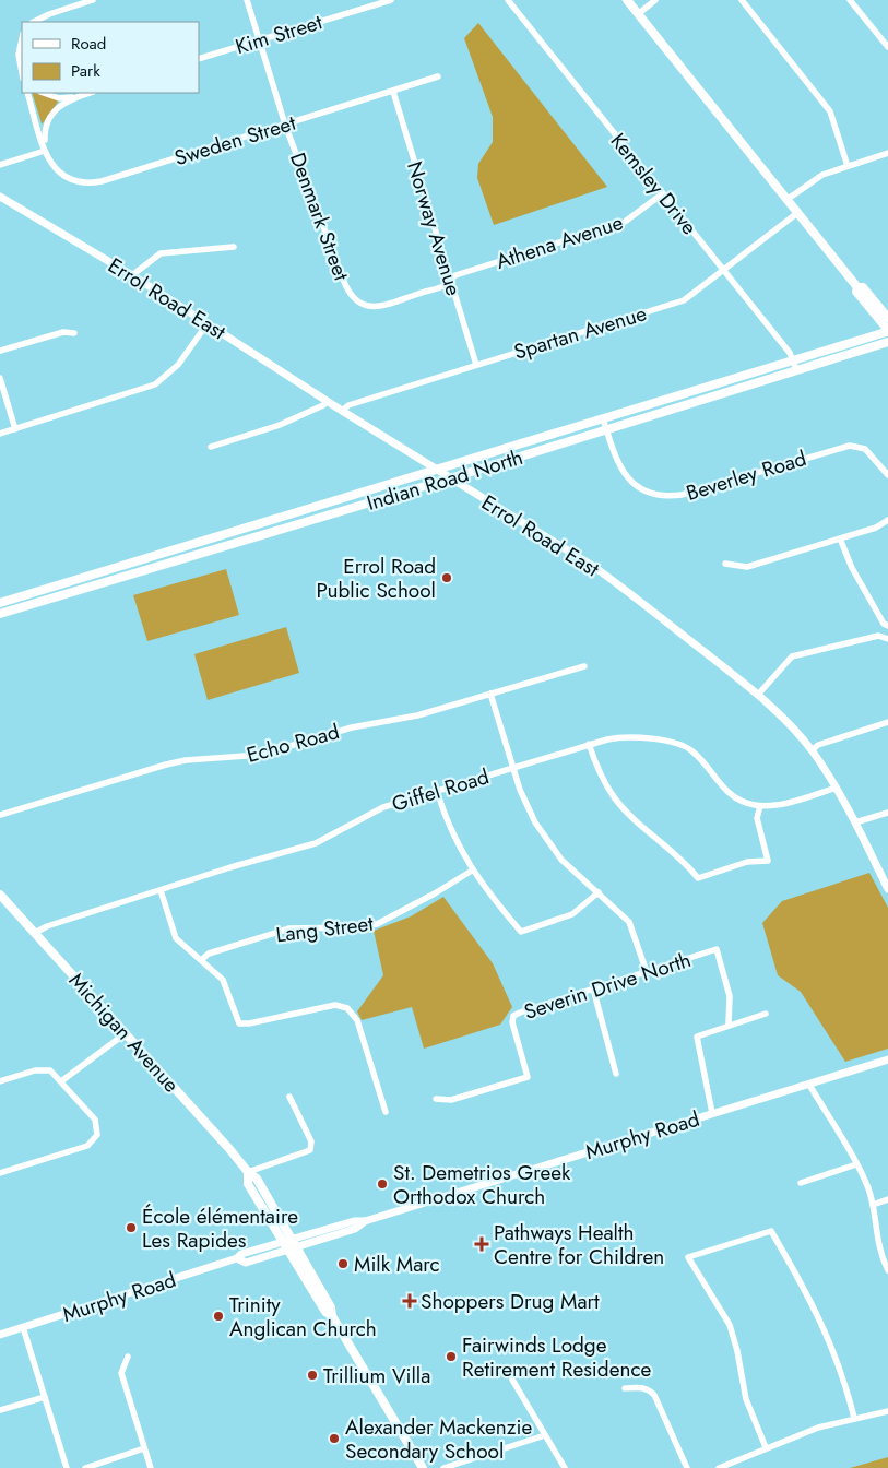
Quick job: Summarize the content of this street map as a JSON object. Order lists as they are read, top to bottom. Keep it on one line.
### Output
{"streets":{"main road":["Indian Road North","Michigan Avenue"],"street":["Kim Street","Sweden Street","Kemsley Drive","Denmark Street","Norway Avenue","Athena Avenue","Errol Road East","Spartan Avenue","Beverley Road","Echo Road","Giffel Road","Lang Street","Severin Drive North","Murphy Road"]},"crossings":[["Kim Street","Denmark Street"],["Sweden Street","Denmark Street"],["Sweden Street","Norway Avenue"],["Kemsley Drive","Athena Avenue"],["Kemsley Drive","Spartan Avenue"],["Kemsley Drive","Indian Road North"],["Denmark Street","Norway Avenue"],["Denmark Street","Athena Avenue"],["Norway Avenue","Athena Avenue"],["Norway Avenue","Spartan Avenue"],["Errol Road East","Spartan Avenue"],["Errol Road East","Indian Road North"],["Errol Road East","Giffel Road"],["Beverley Road","Indian Road North"],["Giffel Road","Michigan Avenue"],["Michigan Avenue","Murphy Road"]],"places":{"other":["Errol Road Public School","St. Demetrios Greek Orthodox Church","École élémentaire Les Rapides","Milk Marc","Trinity Anglican Church","Fairwinds Lodge Retirement Residence","Trillium Villa","Alexander Mackenzie Secondary School"],"health":["Pathways Health Centre for Children","Shoppers Drug Mart"]},"legend":["Road","Park"]}
